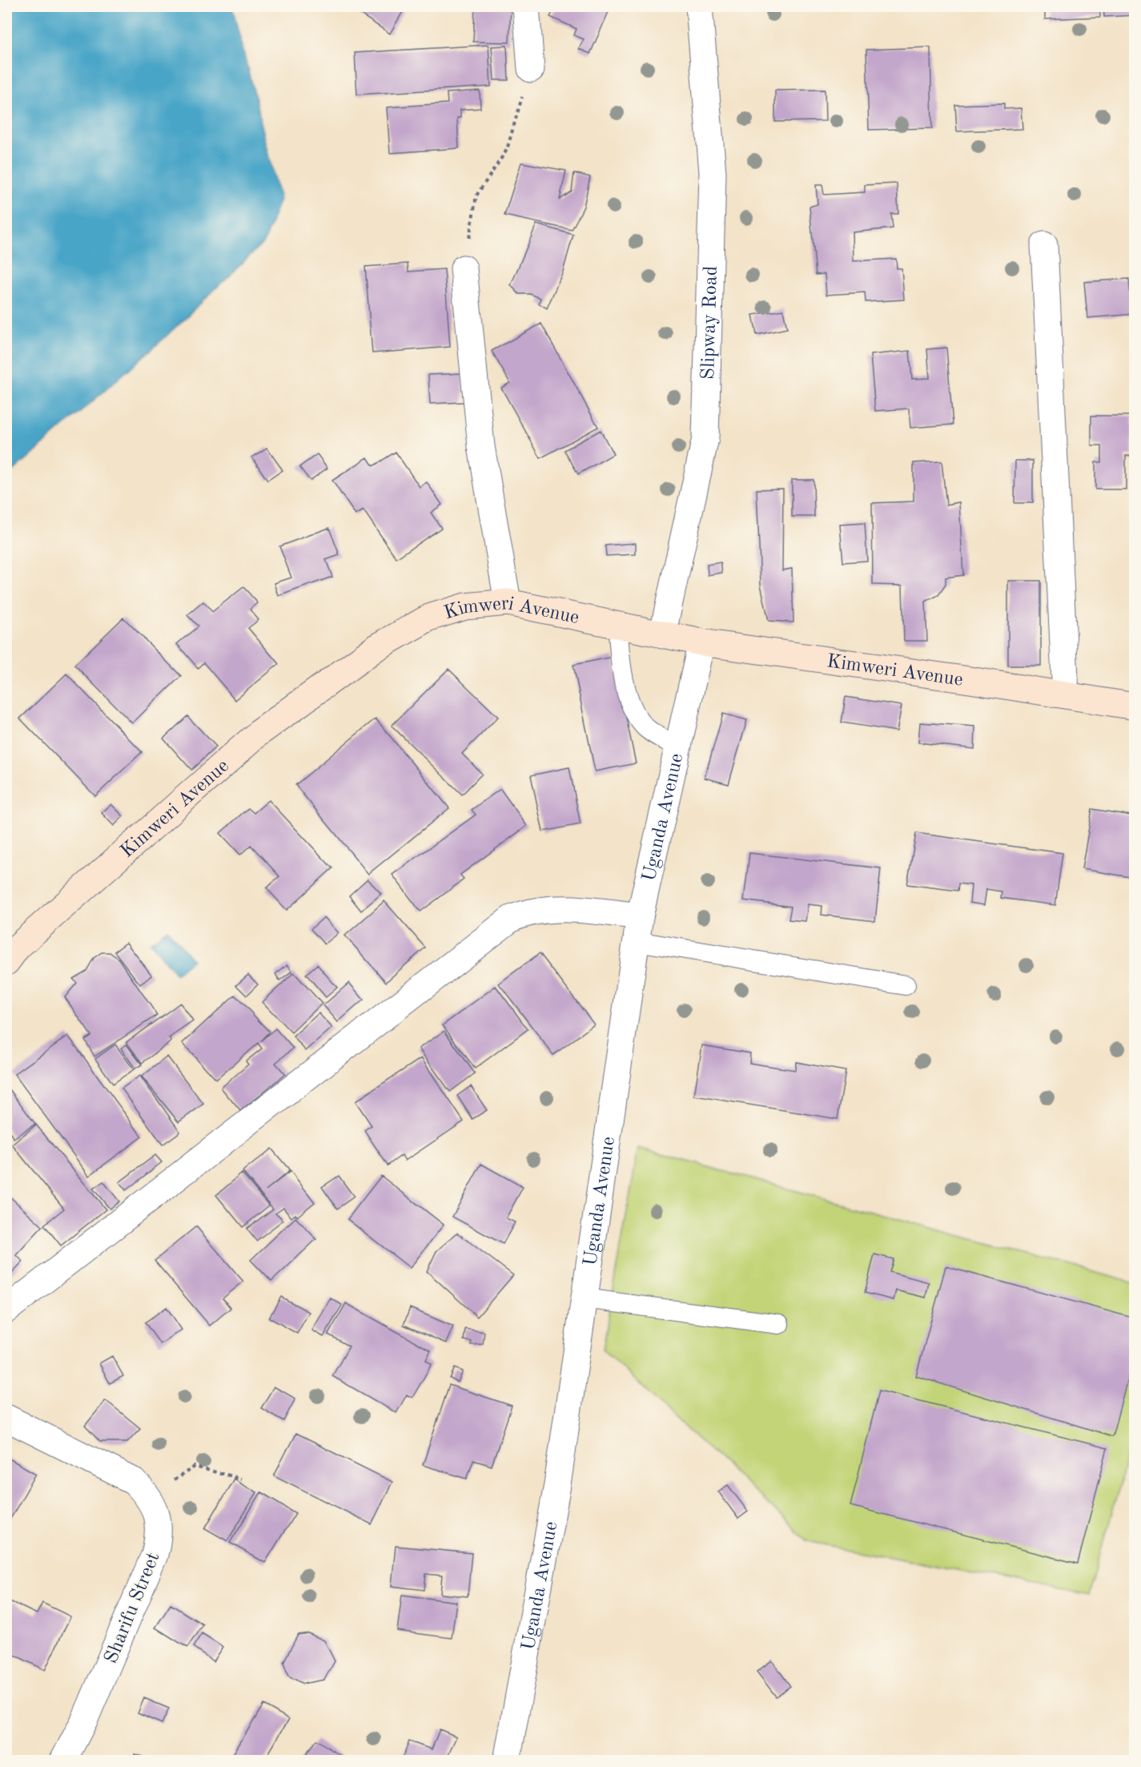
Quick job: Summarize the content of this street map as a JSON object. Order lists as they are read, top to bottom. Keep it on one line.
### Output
{"streets":{"street":["Slipway Road","Kimweri Avenue","Uganda Avenue","Sharifu Street"]},"crossings":[["Slipway Road","Kimweri Avenue"],["Kimweri Avenue","Uganda Avenue"]]}
